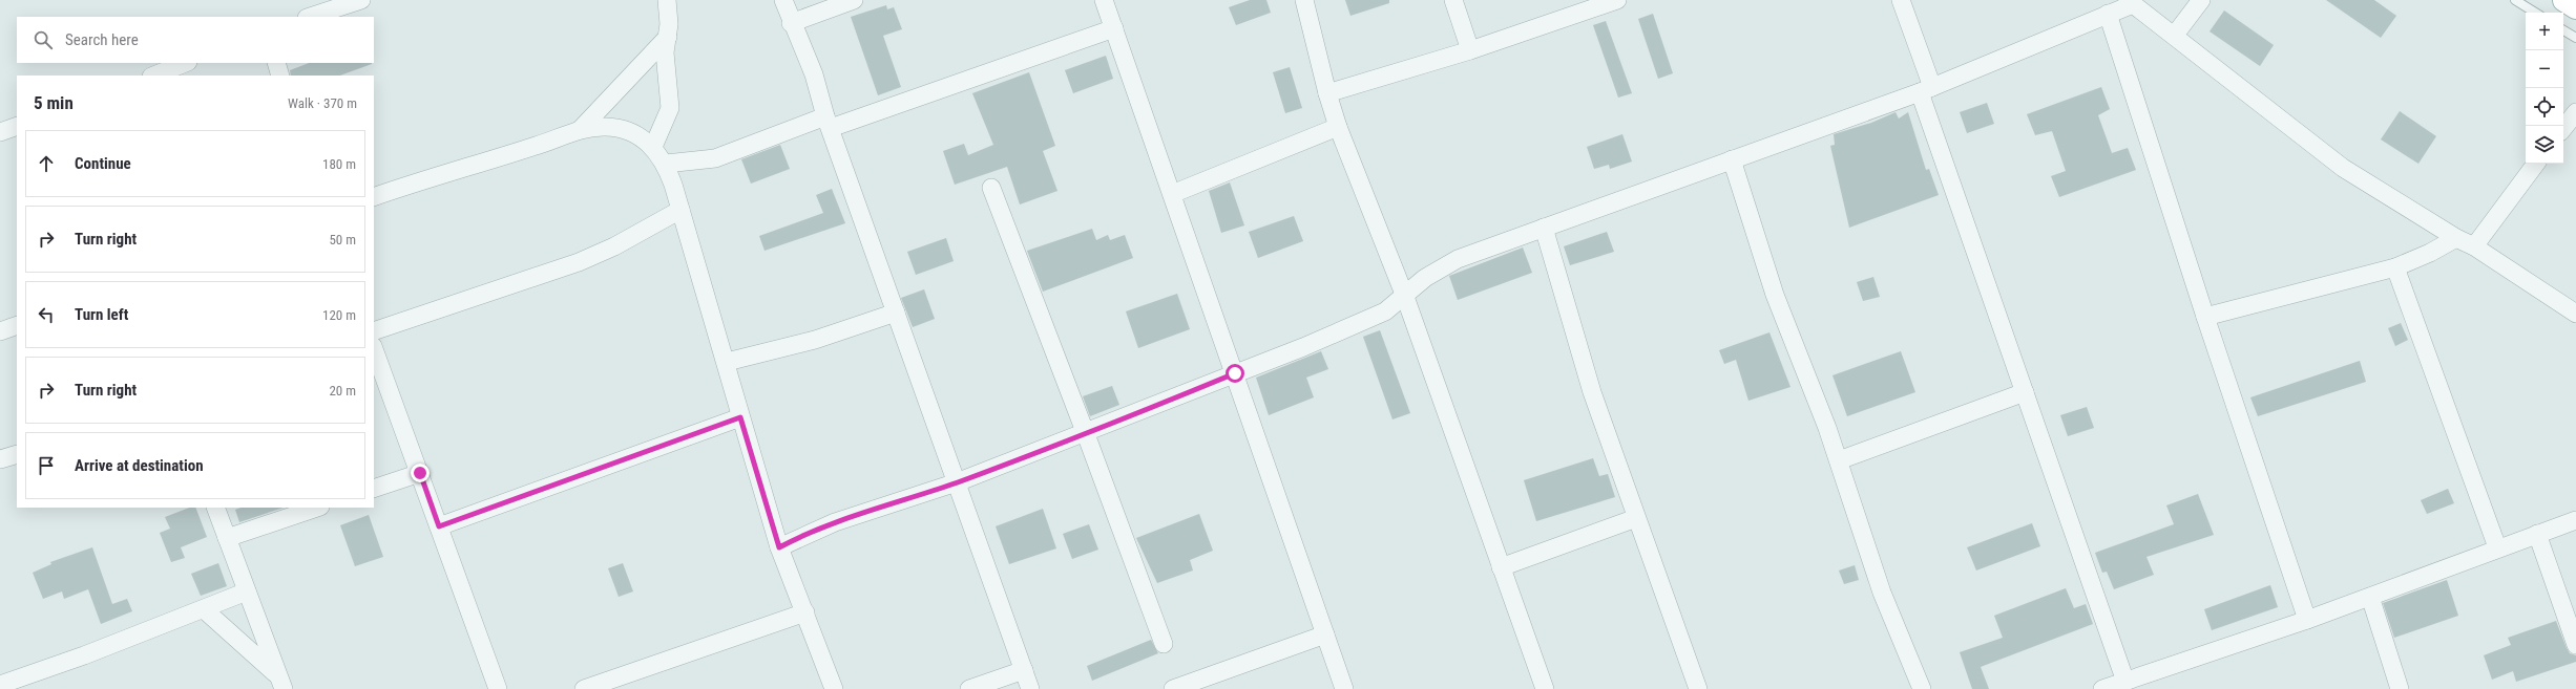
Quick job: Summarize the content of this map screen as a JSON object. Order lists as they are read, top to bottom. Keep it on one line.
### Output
{"page":{"map_buttons":["+","−"],"search":"Search here","heading":["5 min","Walk · 370 m"],"list":[["Continue","180 m"],["Turn right","50 m"],["Turn left","120 m"],["Turn right","20 m"],"Arrive at destination"]}}
